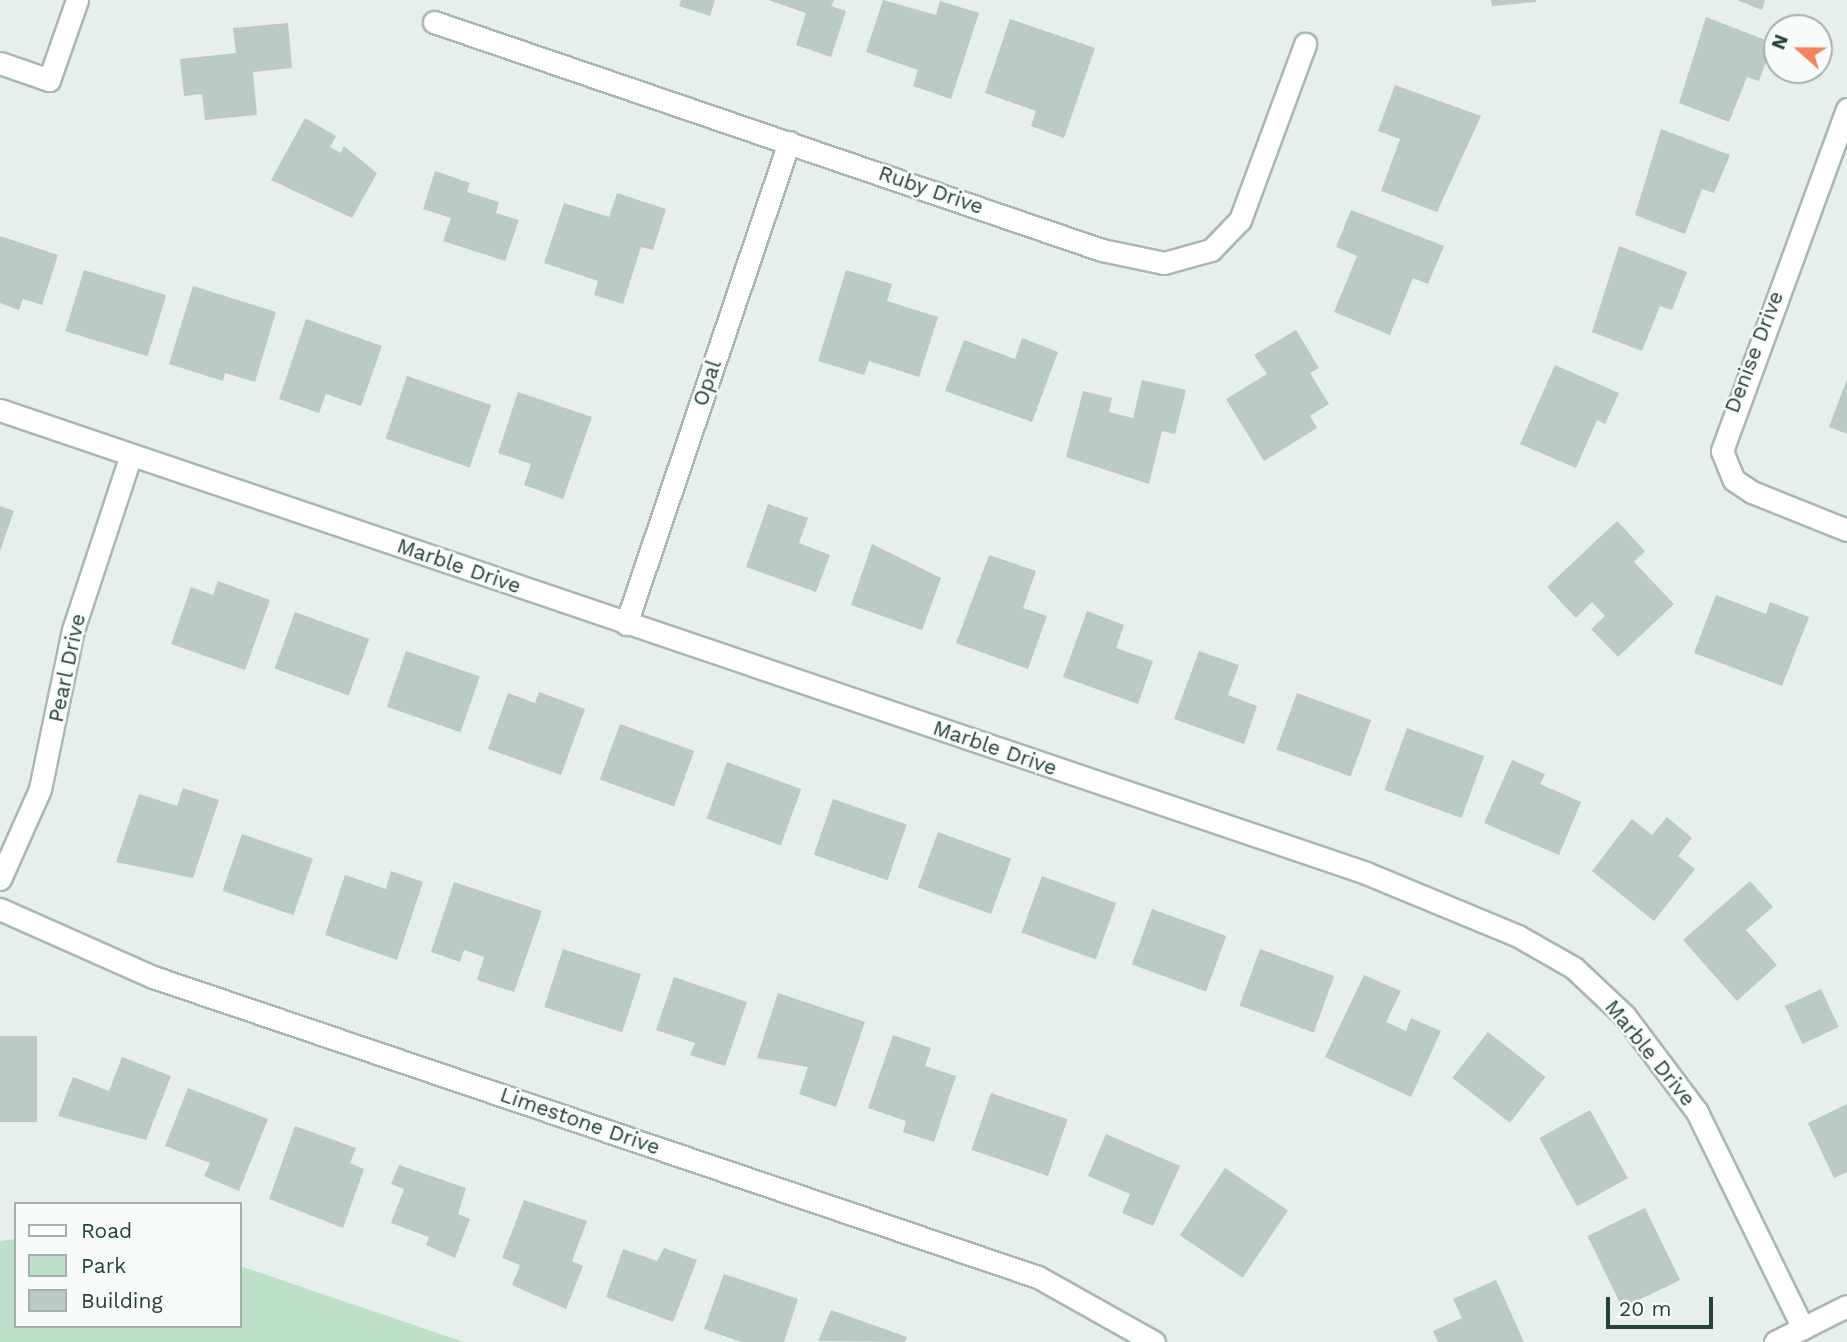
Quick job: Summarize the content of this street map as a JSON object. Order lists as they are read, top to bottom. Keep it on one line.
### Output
{"streets":{"street":["Ruby Drive","Denise Drive","Opal","Marble Drive","Pearl Drive","Limestone Drive"]},"crossings":[["Ruby Drive","Opal"],["Opal","Marble Drive"],["Marble Drive","Pearl Drive"]],"legend":["Road","Park","Building"],"scale_bar":"20 m","north":"left"}
